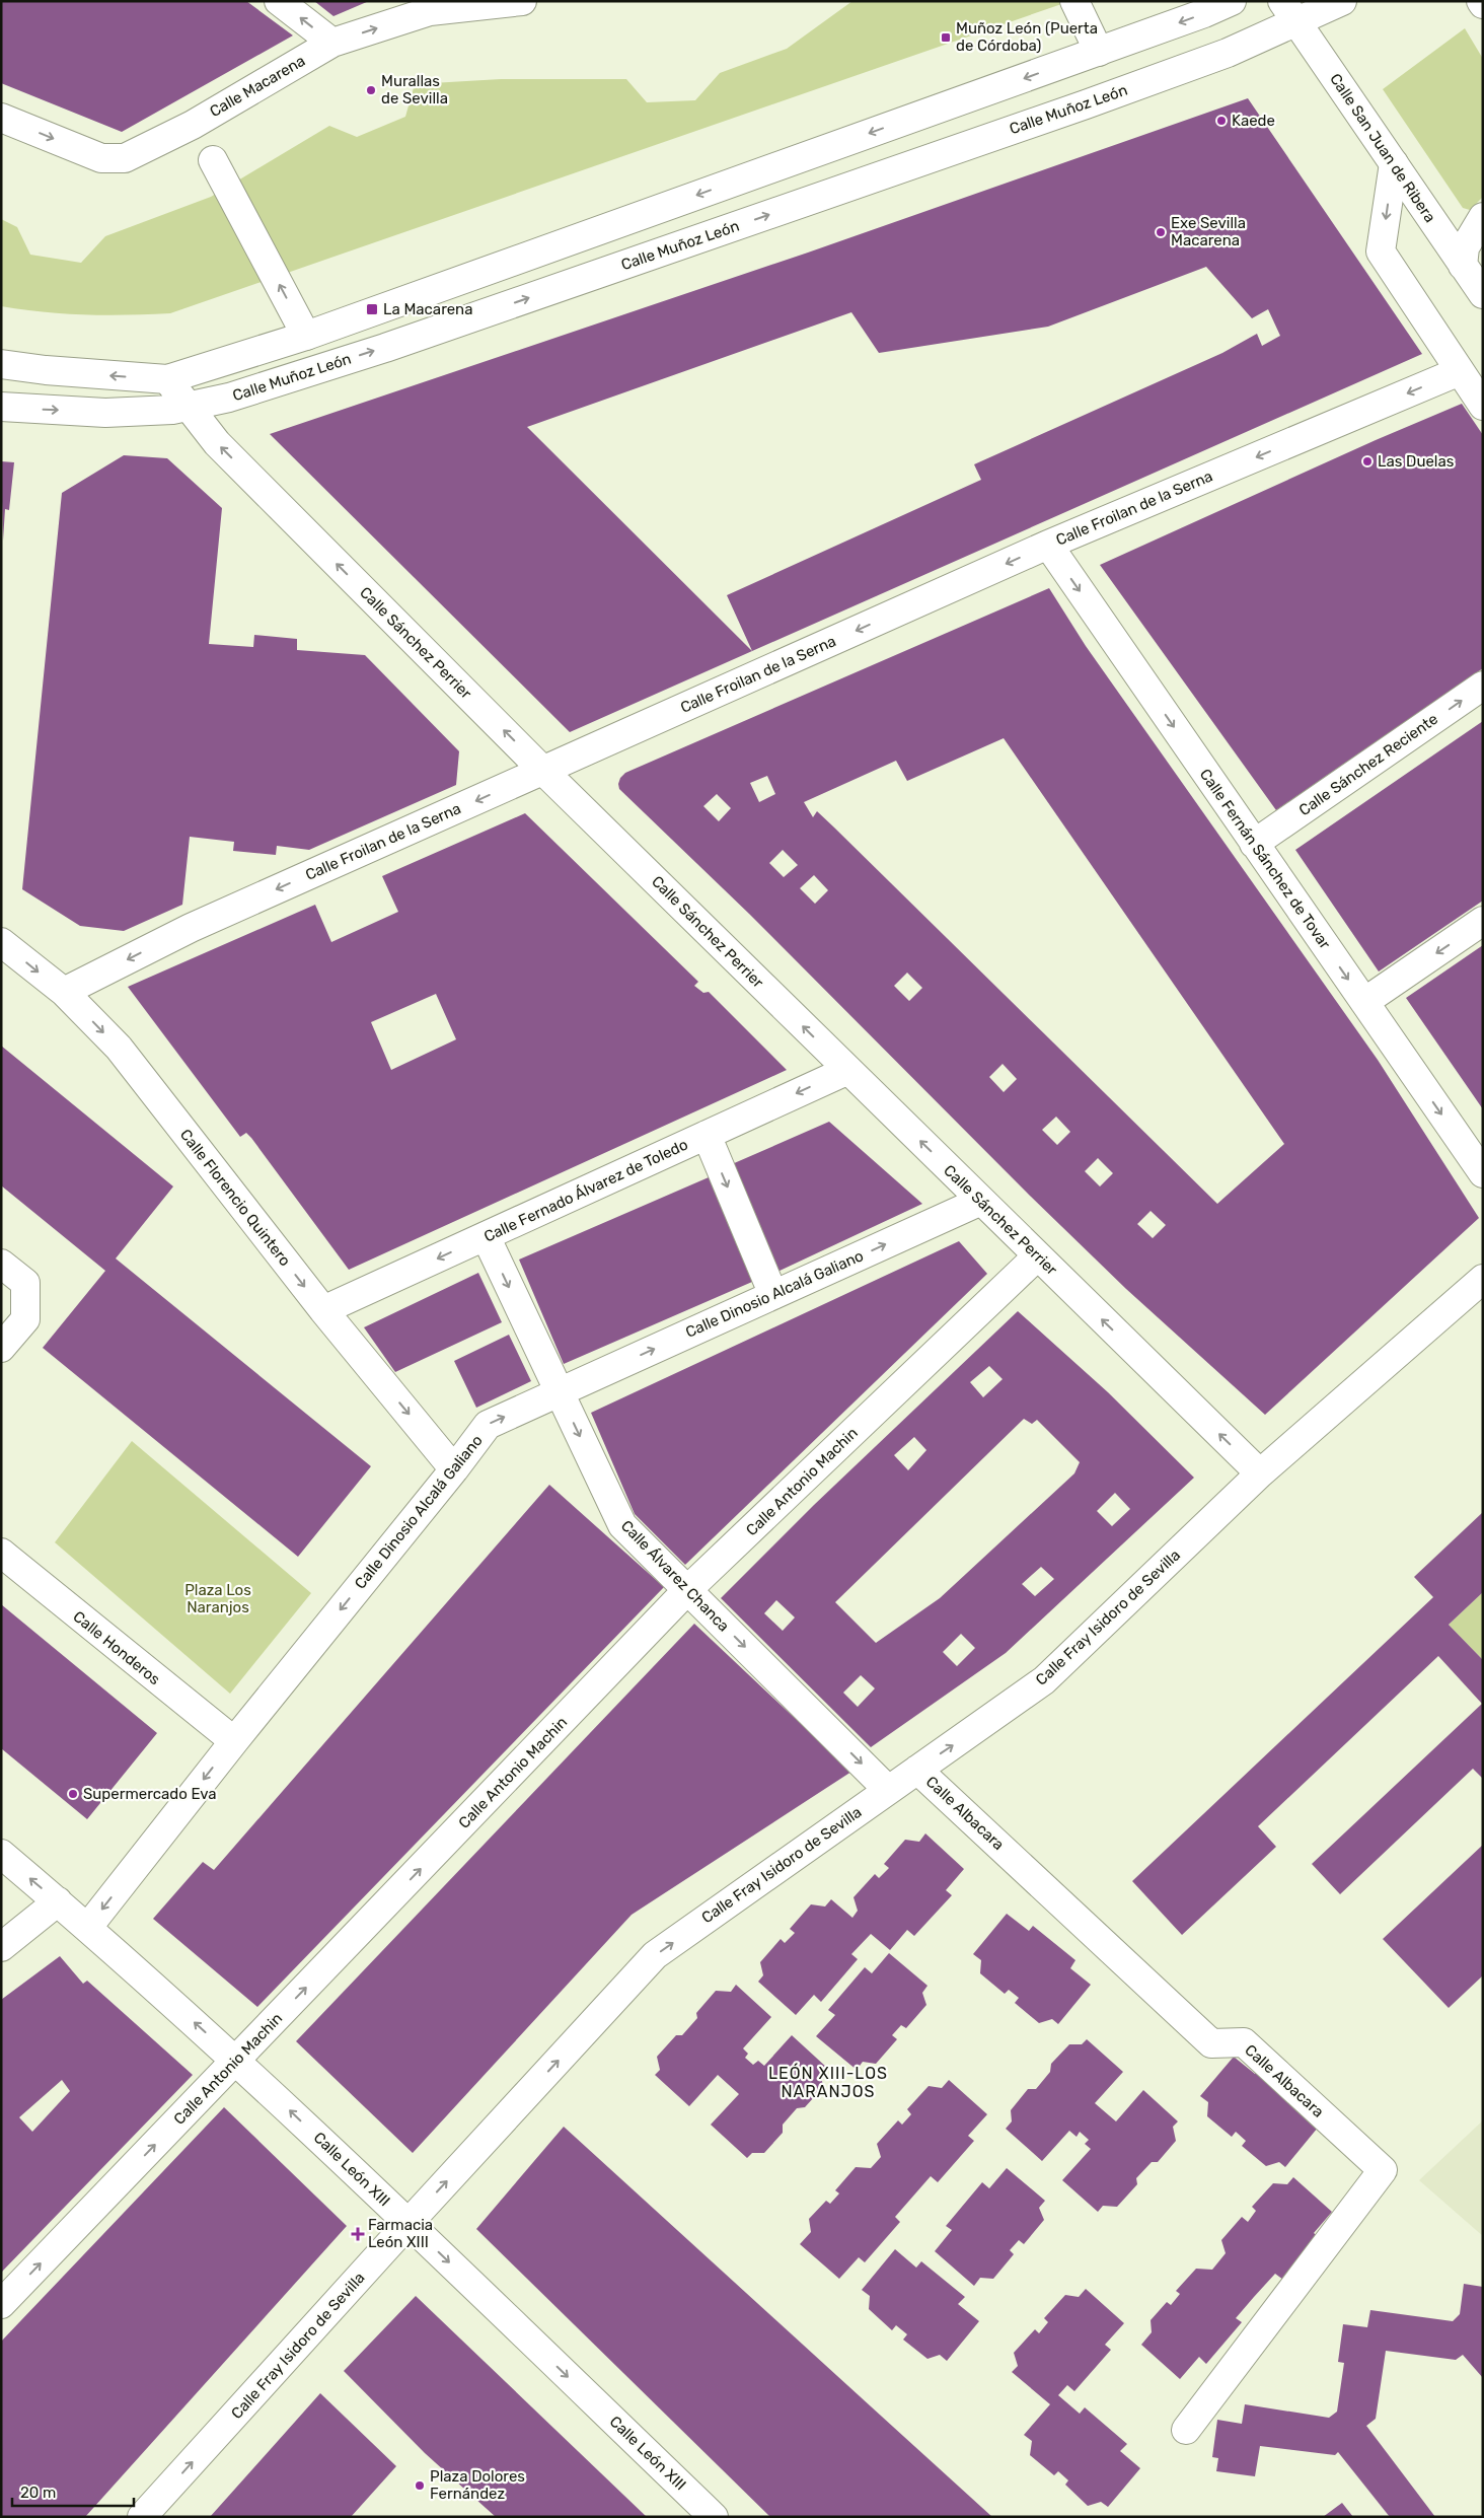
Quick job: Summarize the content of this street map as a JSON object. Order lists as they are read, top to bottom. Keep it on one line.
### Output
{"streets":{"street":["Calle Macarena","Calle Muñoz León","Calle San Juan de Ribera","Calle Froilan de la Serna","Calle Sánchez Perrier","Calle Sánchez Reciente","Calle Fernán Sánchez de Tovar","Calle Fernado Álvarez de Toledo","Calle Florencio Quintero","Calle Dinosio Alcalá Galiano","Calle Antonio Machin","Calle Álvarez Chanca","Calle Fray Isidoro de Sevilla","Calle Honderos","Calle Albacara","Calle León XIII"]},"crossings":[["Calle Muñoz León","Calle San Juan de Ribera"],["Calle Muñoz León","Calle Sánchez Perrier"],["Calle Froilan de la Serna","Calle Sánchez Perrier"],["Calle Froilan de la Serna","Calle Fernán Sánchez de Tovar"],["Calle Froilan de la Serna","Calle Florencio Quintero"],["Calle Sánchez Perrier","Calle Fernado Álvarez de Toledo"],["Calle Sánchez Perrier","Calle Dinosio Alcalá Galiano"],["Calle Sánchez Perrier","Calle Antonio Machin"],["Calle Sánchez Perrier","Calle Fray Isidoro de Sevilla"],["Calle Sánchez Reciente","Calle Fernán Sánchez de Tovar"],["Calle Fernado Álvarez de Toledo","Calle Florencio Quintero"],["Calle Fernado Álvarez de Toledo","Calle Álvarez Chanca"],["Calle Florencio Quintero","Calle Dinosio Alcalá Galiano"],["Calle Dinosio Alcalá Galiano","Calle Álvarez Chanca"],["Calle Dinosio Alcalá Galiano","Calle Honderos"],["Calle Dinosio Alcalá Galiano","Calle León XIII"],["Calle Antonio Machin","Calle Álvarez Chanca"],["Calle Antonio Machin","Calle León XIII"],["Calle Álvarez Chanca","Calle Fray Isidoro de Sevilla"],["Calle Fray Isidoro de Sevilla","Calle Albacara"],["Calle Fray Isidoro de Sevilla","Calle León XIII"]],"one_way":["Calle Froilan de la Serna","Calle Sánchez Perrier","Calle Fernán Sánchez de Tovar","Calle Fernado Álvarez de Toledo","Calle Florencio Quintero","Calle Antonio Machin","Calle Álvarez Chanca","Calle Fray Isidoro de Sevilla"],"districts":["LEÓN XIII-LOS NARANJOS"],"parks":["Plaza Los Naranjos"],"places":{"transit":["Muñoz León (Puerta de Córdoba)","La Macarena"],"other":["Murallas de Sevilla","Kaede","Exe Sevilla Macarena","Las Duelas","Supermercado Eva","Plaza Dolores Fernández"],"health":["Farmacia León XIII"]},"scale_bar":"20 m"}
